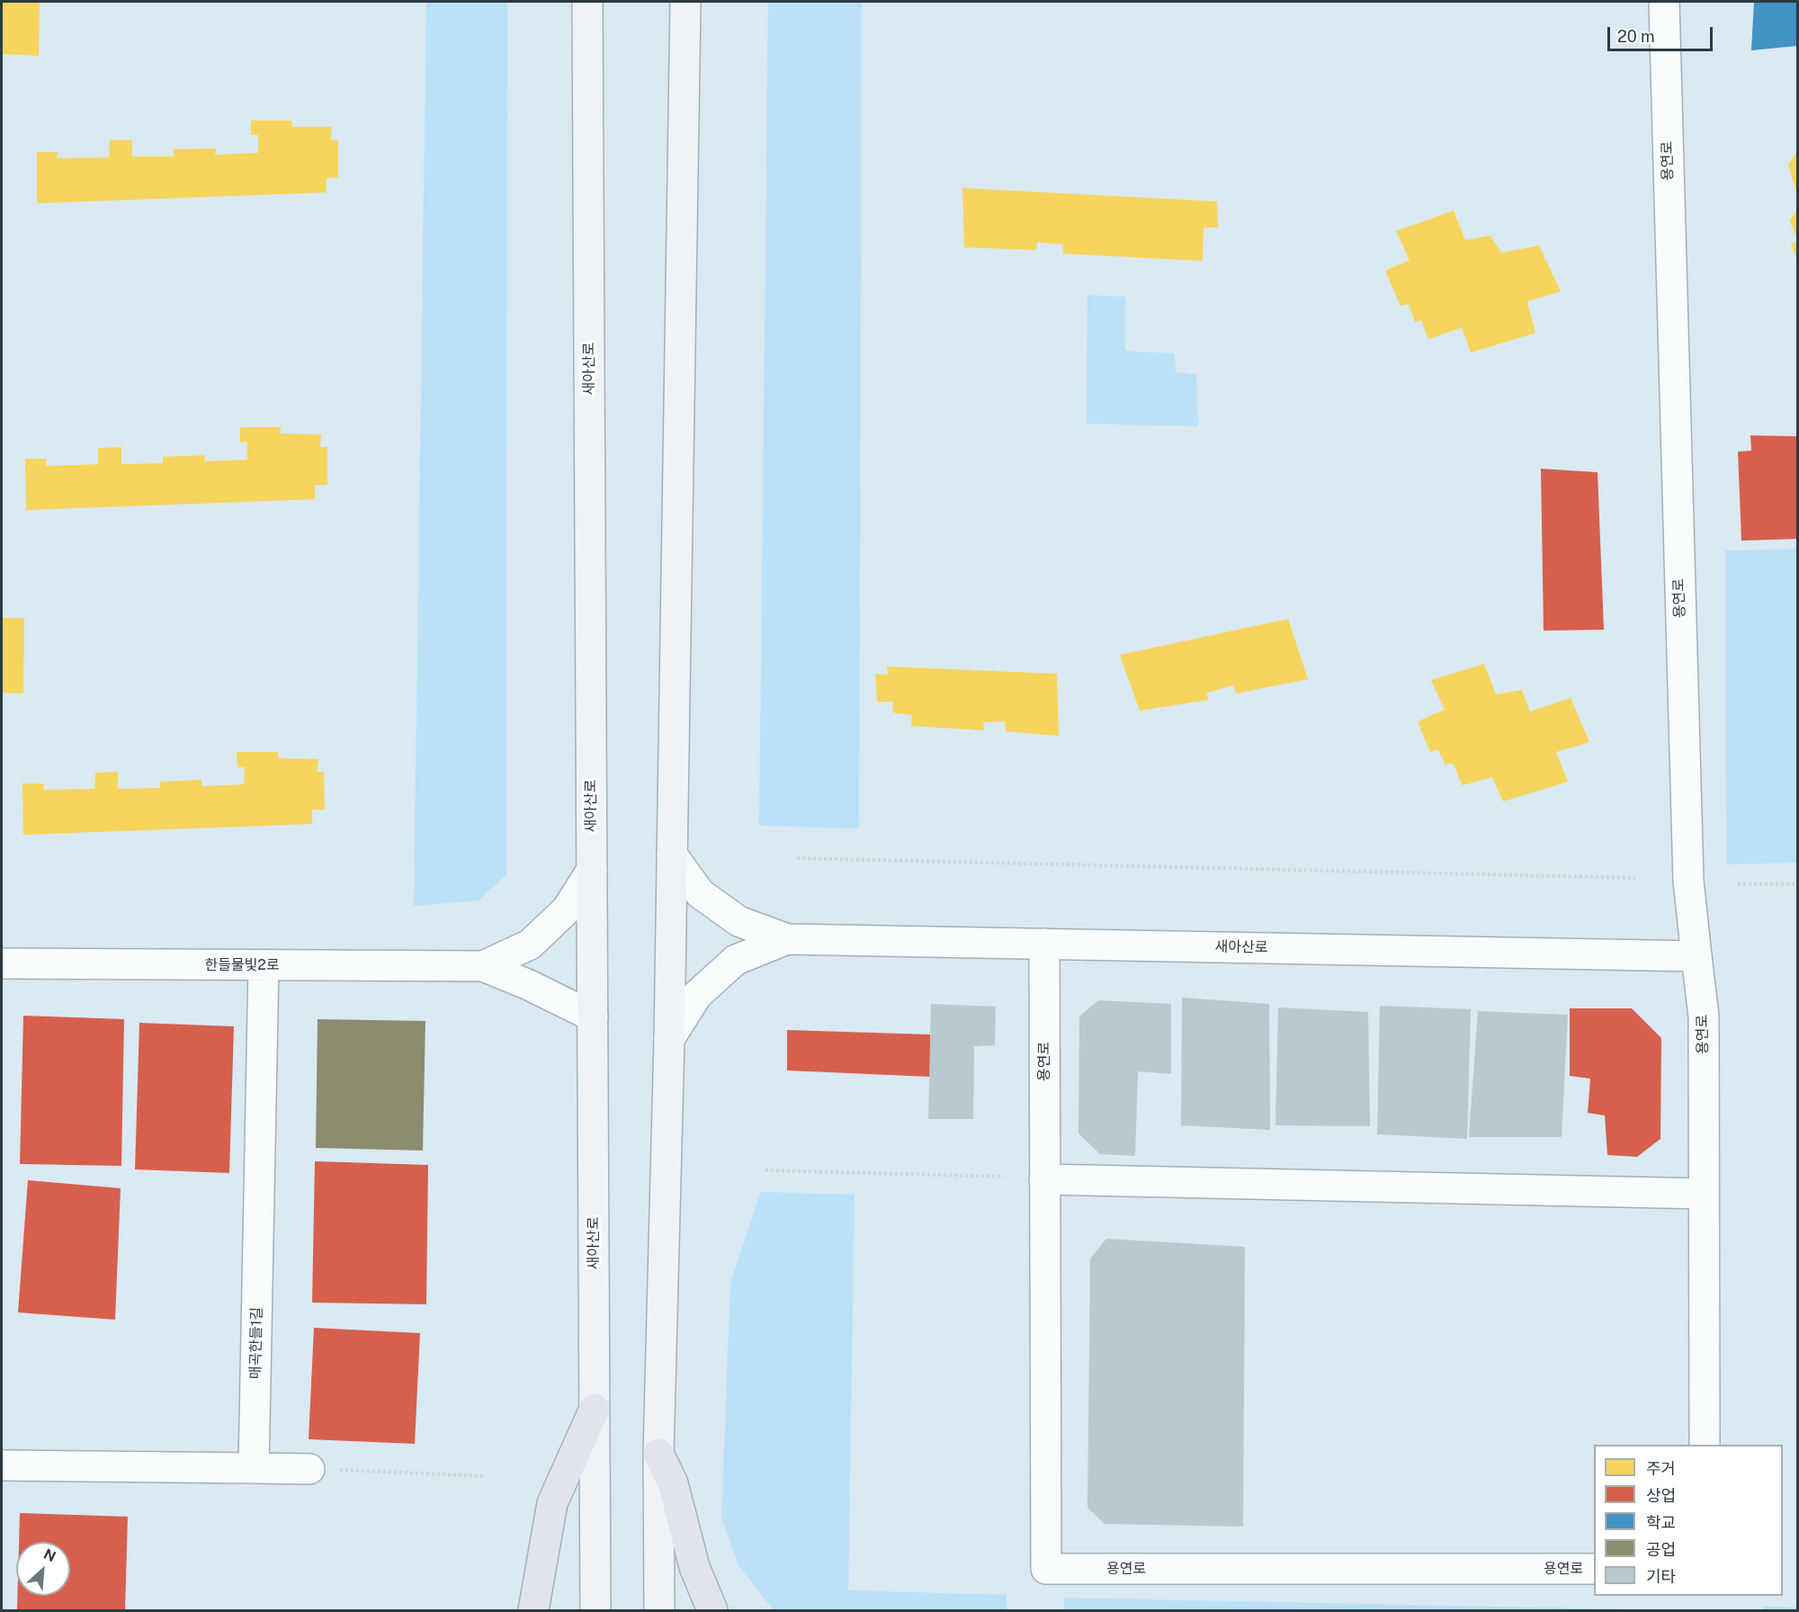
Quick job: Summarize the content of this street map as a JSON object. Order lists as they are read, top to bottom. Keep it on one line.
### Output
{"streets":{"main road":["새아산로"],"street":["용연로","한들물빛2로","매곡한들1길"]},"crossings":[["용연로","새아산로"],["한들물빛2로","매곡한들1길"]],"legend":["주거","상업","학교","공업","기타"],"scale_bar":"20 m","north":"top right"}
